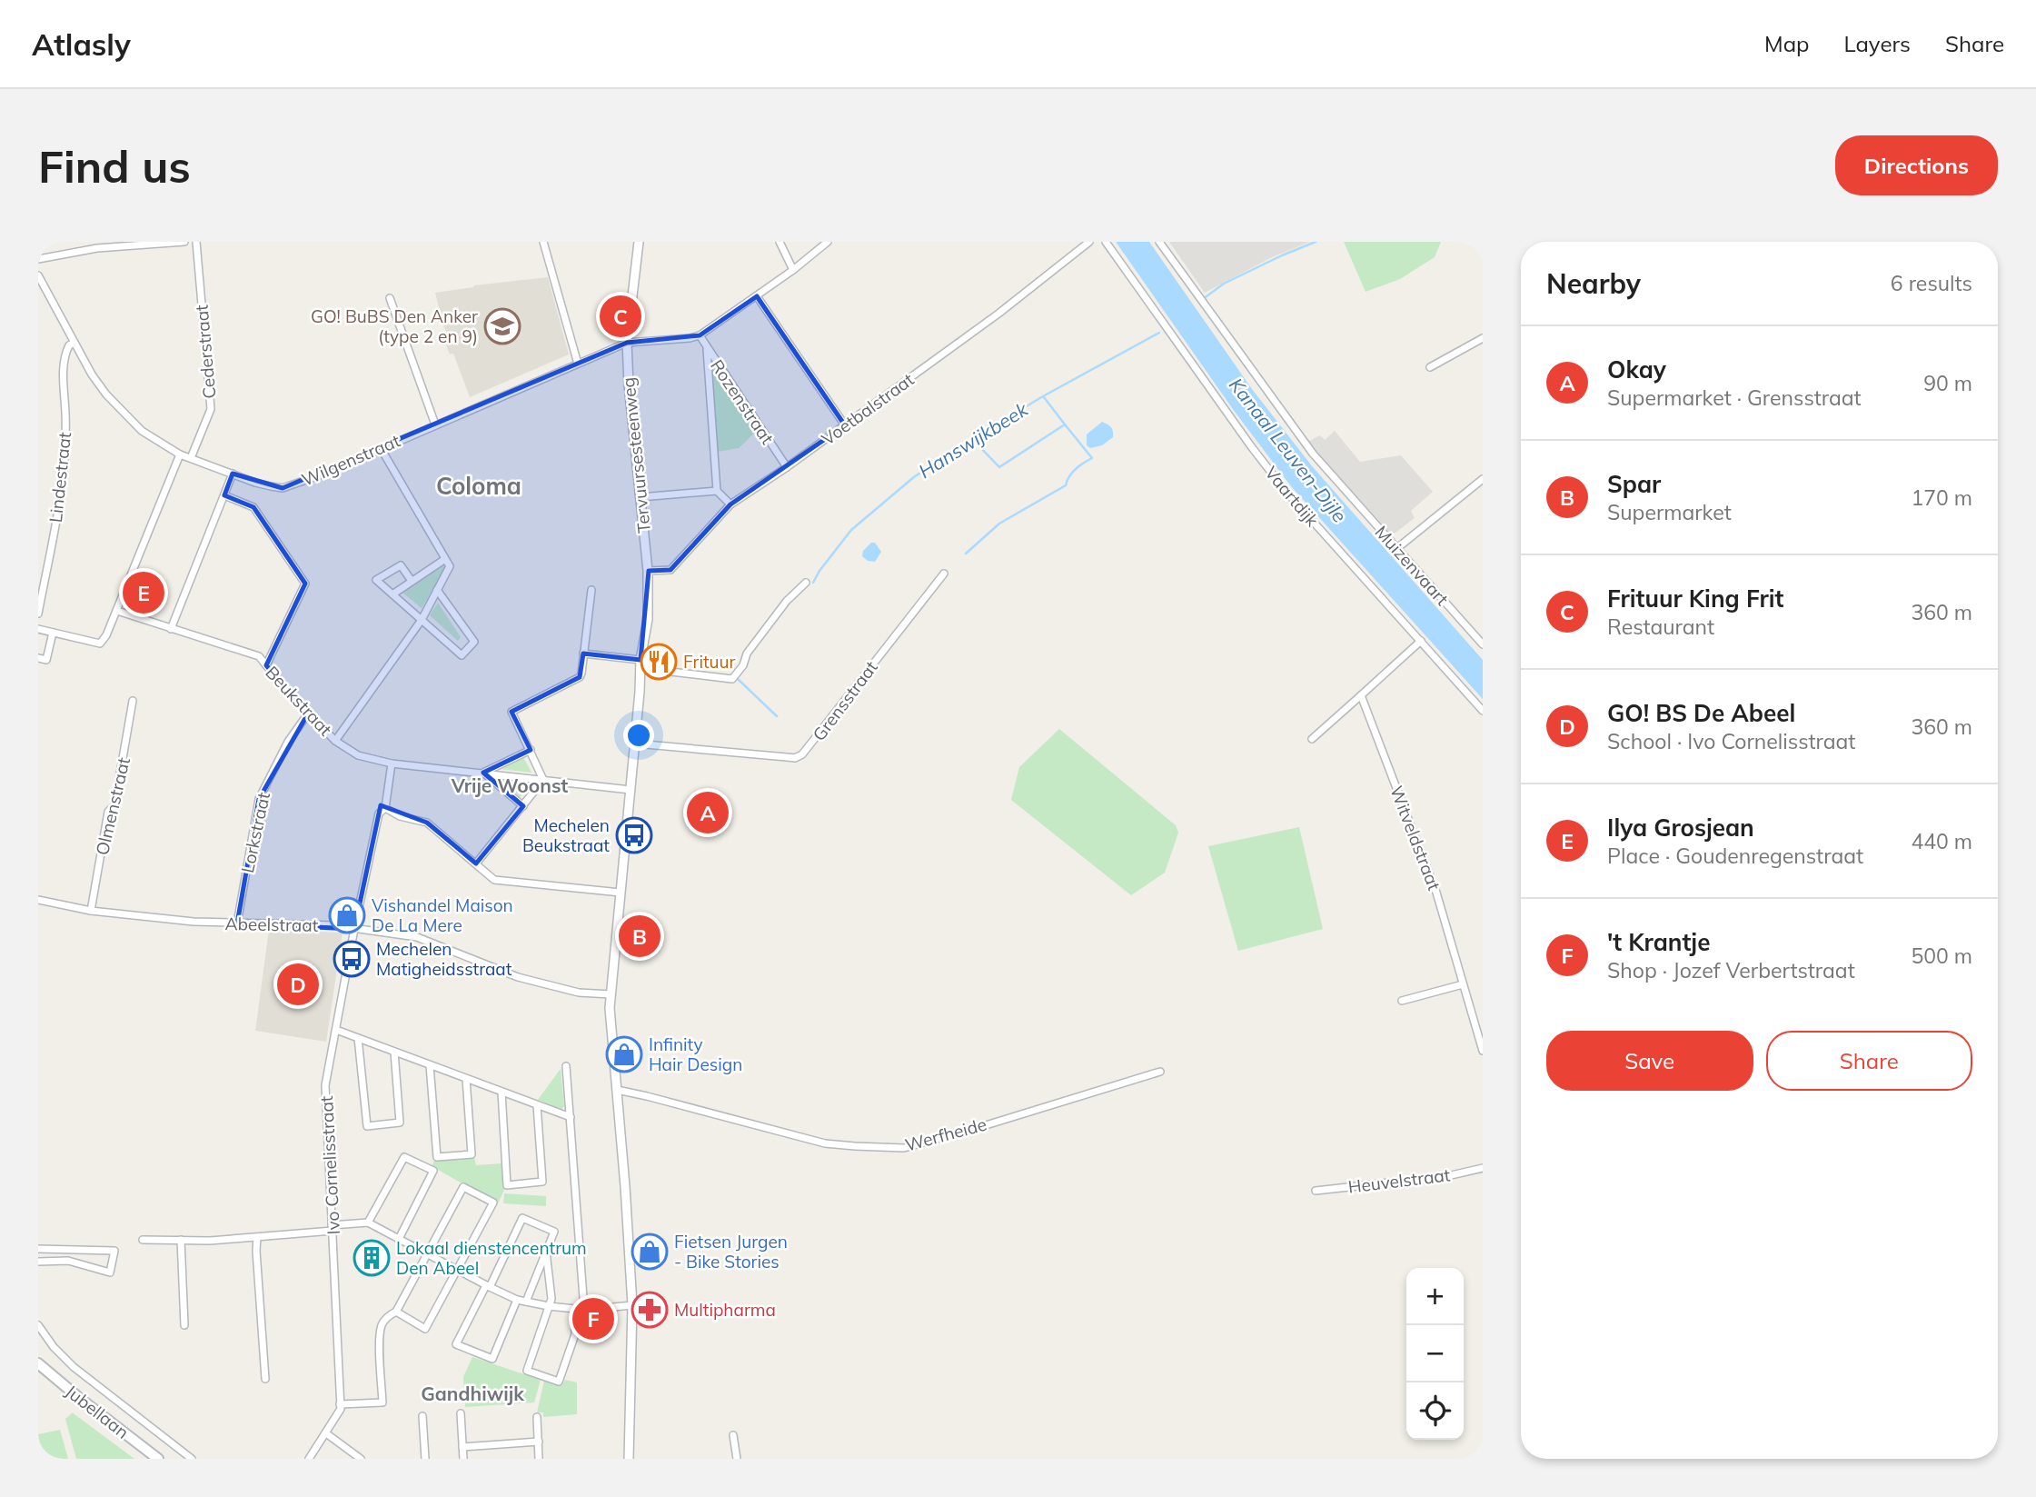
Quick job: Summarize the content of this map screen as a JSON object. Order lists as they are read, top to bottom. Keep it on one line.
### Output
{"streets":{"main road":["Jubellaan"],"street":["Cederstraat","Rozenstraat","Voetbalstraat","Tervuursesteenweg","Wilgenstraat","Lindestraat","Vaartdijk","Muizenvaart","Beukstraat","Grensstraat","Olmenstraat","Lorkstraat","Witveldstraat","Abeelstraat","Werfheide","Ivo Cornelisstraat","Heuvelstraat"]},"crossings":[["Cederstraat","Wilgenstraat"],["Rozenstraat","Voetbalstraat"],["Rozenstraat","Wilgenstraat"],["Voetbalstraat","Tervuursesteenweg"],["Tervuursesteenweg","Wilgenstraat"],["Tervuursesteenweg","Beukstraat"],["Tervuursesteenweg","Grensstraat"],["Tervuursesteenweg","Abeelstraat"],["Tervuursesteenweg","Werfheide"],["Wilgenstraat","Lindestraat"],["Beukstraat","Lorkstraat"],["Beukstraat","Ivo Cornelisstraat"],["Olmenstraat","Abeelstraat"],["Lorkstraat","Abeelstraat"],["Abeelstraat","Ivo Cornelisstraat"]],"districts":["Coloma","Vrije Woonst","Gandhiwijk"],"water":["Hanswijkbeek","Kanaal Leuven-Dijle"],"places":{"school or university":["GO! BuBS Den Anker (type 2 en 9)"],"restaurant":["Frituur"],"bus stop":["Mechelen Beukstraat","Mechelen Matigheidsstraat"],"shop":["Vishandel Maison De La Mere","Infinity Hair Design","Fietsen Jurgen - Bike Stories"],"building":["Lokaal dienstencentrum Den Abeel"],"pharmacy":["Multipharma"]},"page":{"header":"Atlasly","nav":["Map","Layers","Share"],"buttons":["Directions",["Save","Share"]],"title":"Find us","heading":["Nearby","6 results"],"pins":["C","E","A","B","D","F"],"list":[{"mark":"A","name":"Okay","note":"Supermarket · Grensstraat","value":"90 m"},{"mark":"B","name":"Spar","note":"Supermarket","value":"170 m"},{"mark":"C","name":"Frituur King Frit","note":"Restaurant","value":"360 m"},{"mark":"D","name":"GO! BS De Abeel","note":"School · Ivo Cornelisstraat","value":"360 m"},{"mark":"E","name":"Ilya Grosjean","note":"Place · Goudenregenstraat","value":"440 m"},{"mark":"F","name":"'t Krantje","note":"Shop · Jozef Verbertstraat","value":"500 m"}],"map_buttons":["+","−"]}}
